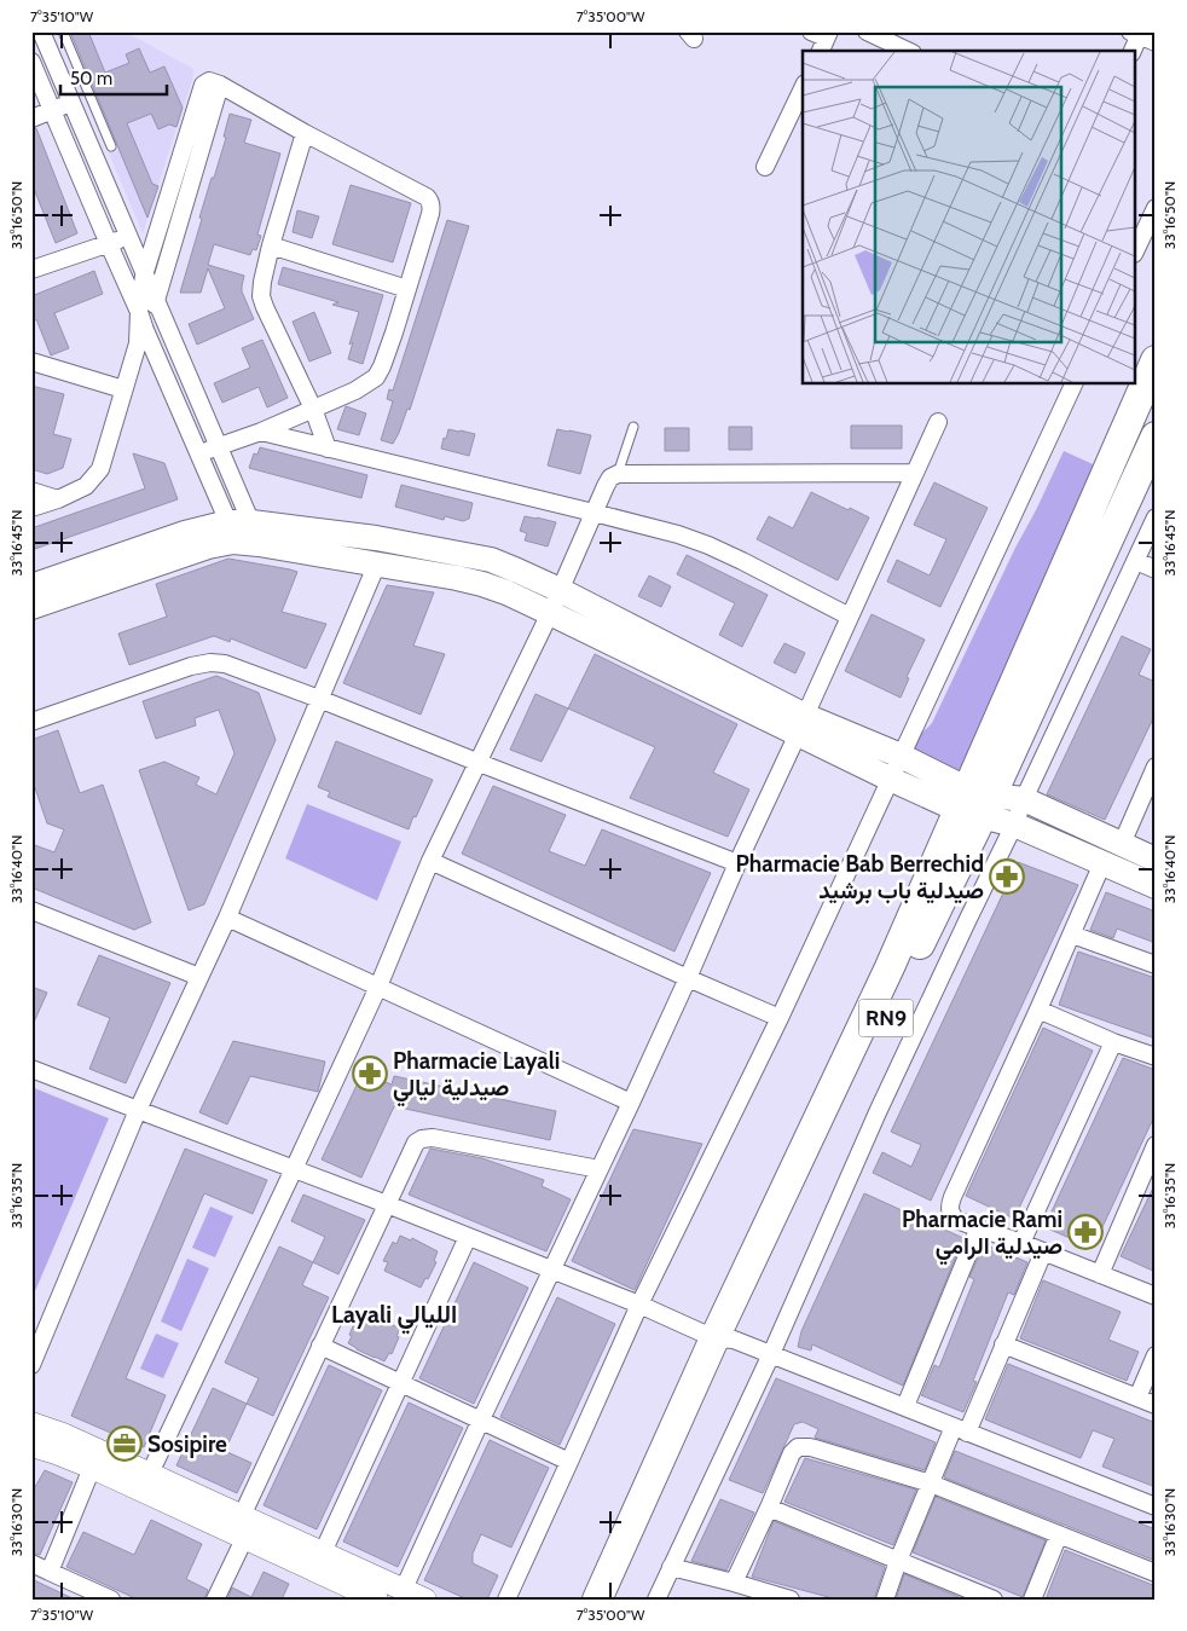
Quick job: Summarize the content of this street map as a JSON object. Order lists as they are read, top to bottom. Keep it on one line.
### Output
{"streets":{"highway":["RN9"]},"districts":["Layali الليالي"],"places":{"pharmacy":["Pharmacie Bab Berrechid صيدلية باب برشيد","Pharmacie Layali صيدلية ليالي","Pharmacie Rami صيدلية الرامي"],"office":["Sosipire"]},"scale_bar":"50 m","coordinates":["7°35'10\"W","7°35'00\"W","33°16'50\"N","33°16'45\"N","33°16'40\"N","33°16'35\"N","33°16'30\"N"]}
